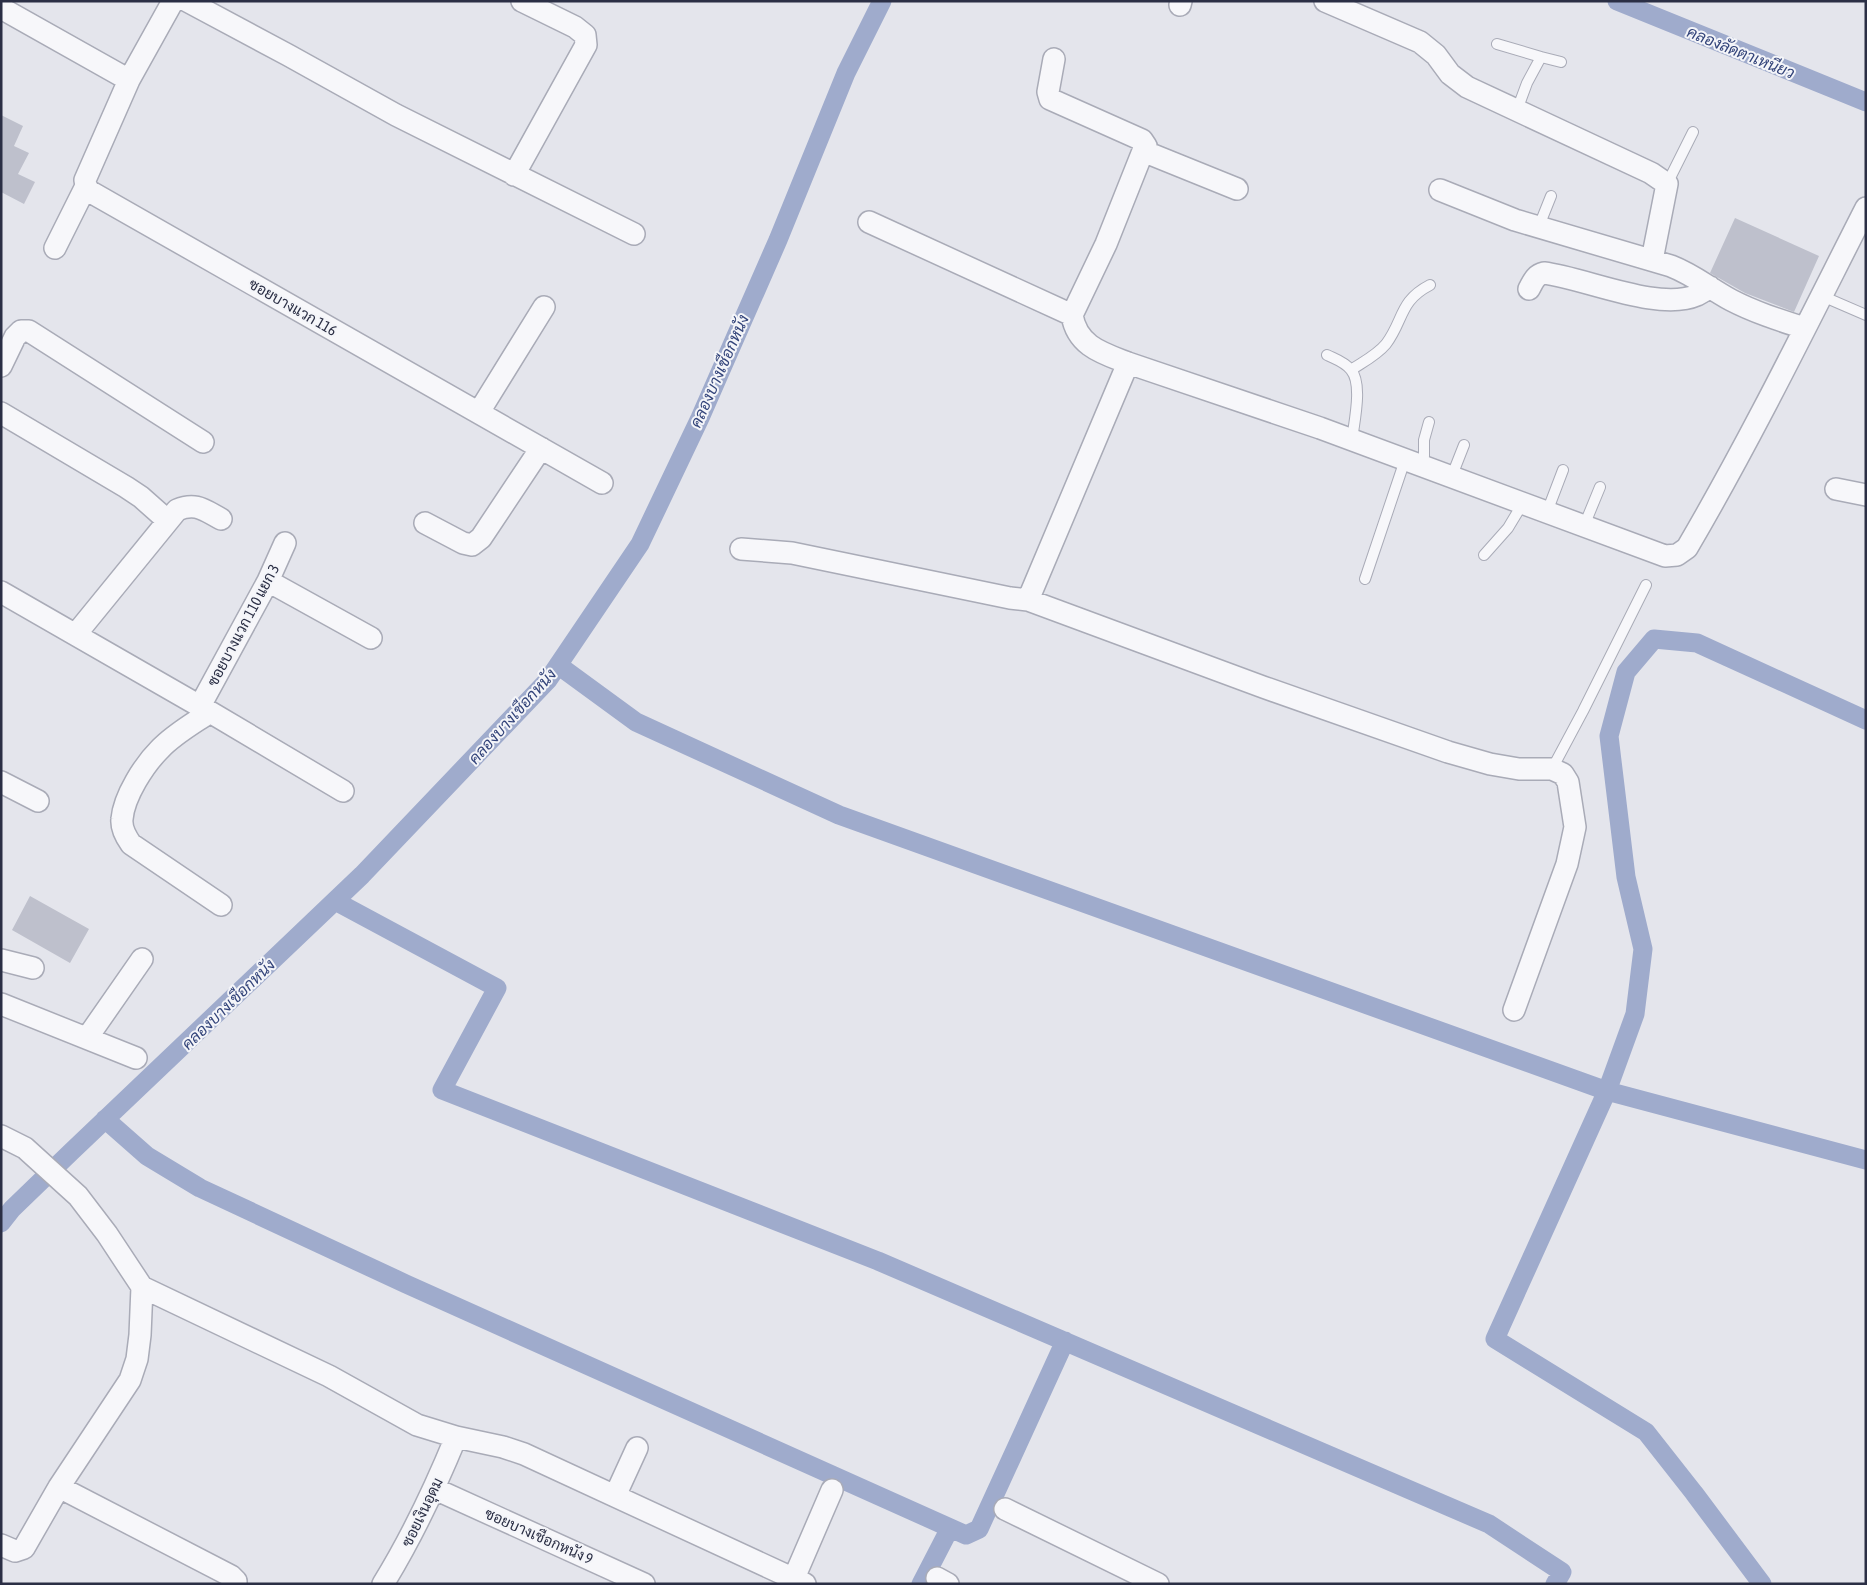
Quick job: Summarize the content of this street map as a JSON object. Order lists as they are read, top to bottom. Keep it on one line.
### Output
{"streets":{"street":["ซอยบางแวก 116","ซอยบางแวก 110 แยก 3","ซอยเงินอุดม","ซอยบางเชือกหนัง 9"]},"crossings":[["ซอยเงินอุดม","ซอยบางเชือกหนัง 9"]],"water":["คลองลัดตาเหนียว","คลองบางเชือกหนัง"]}
